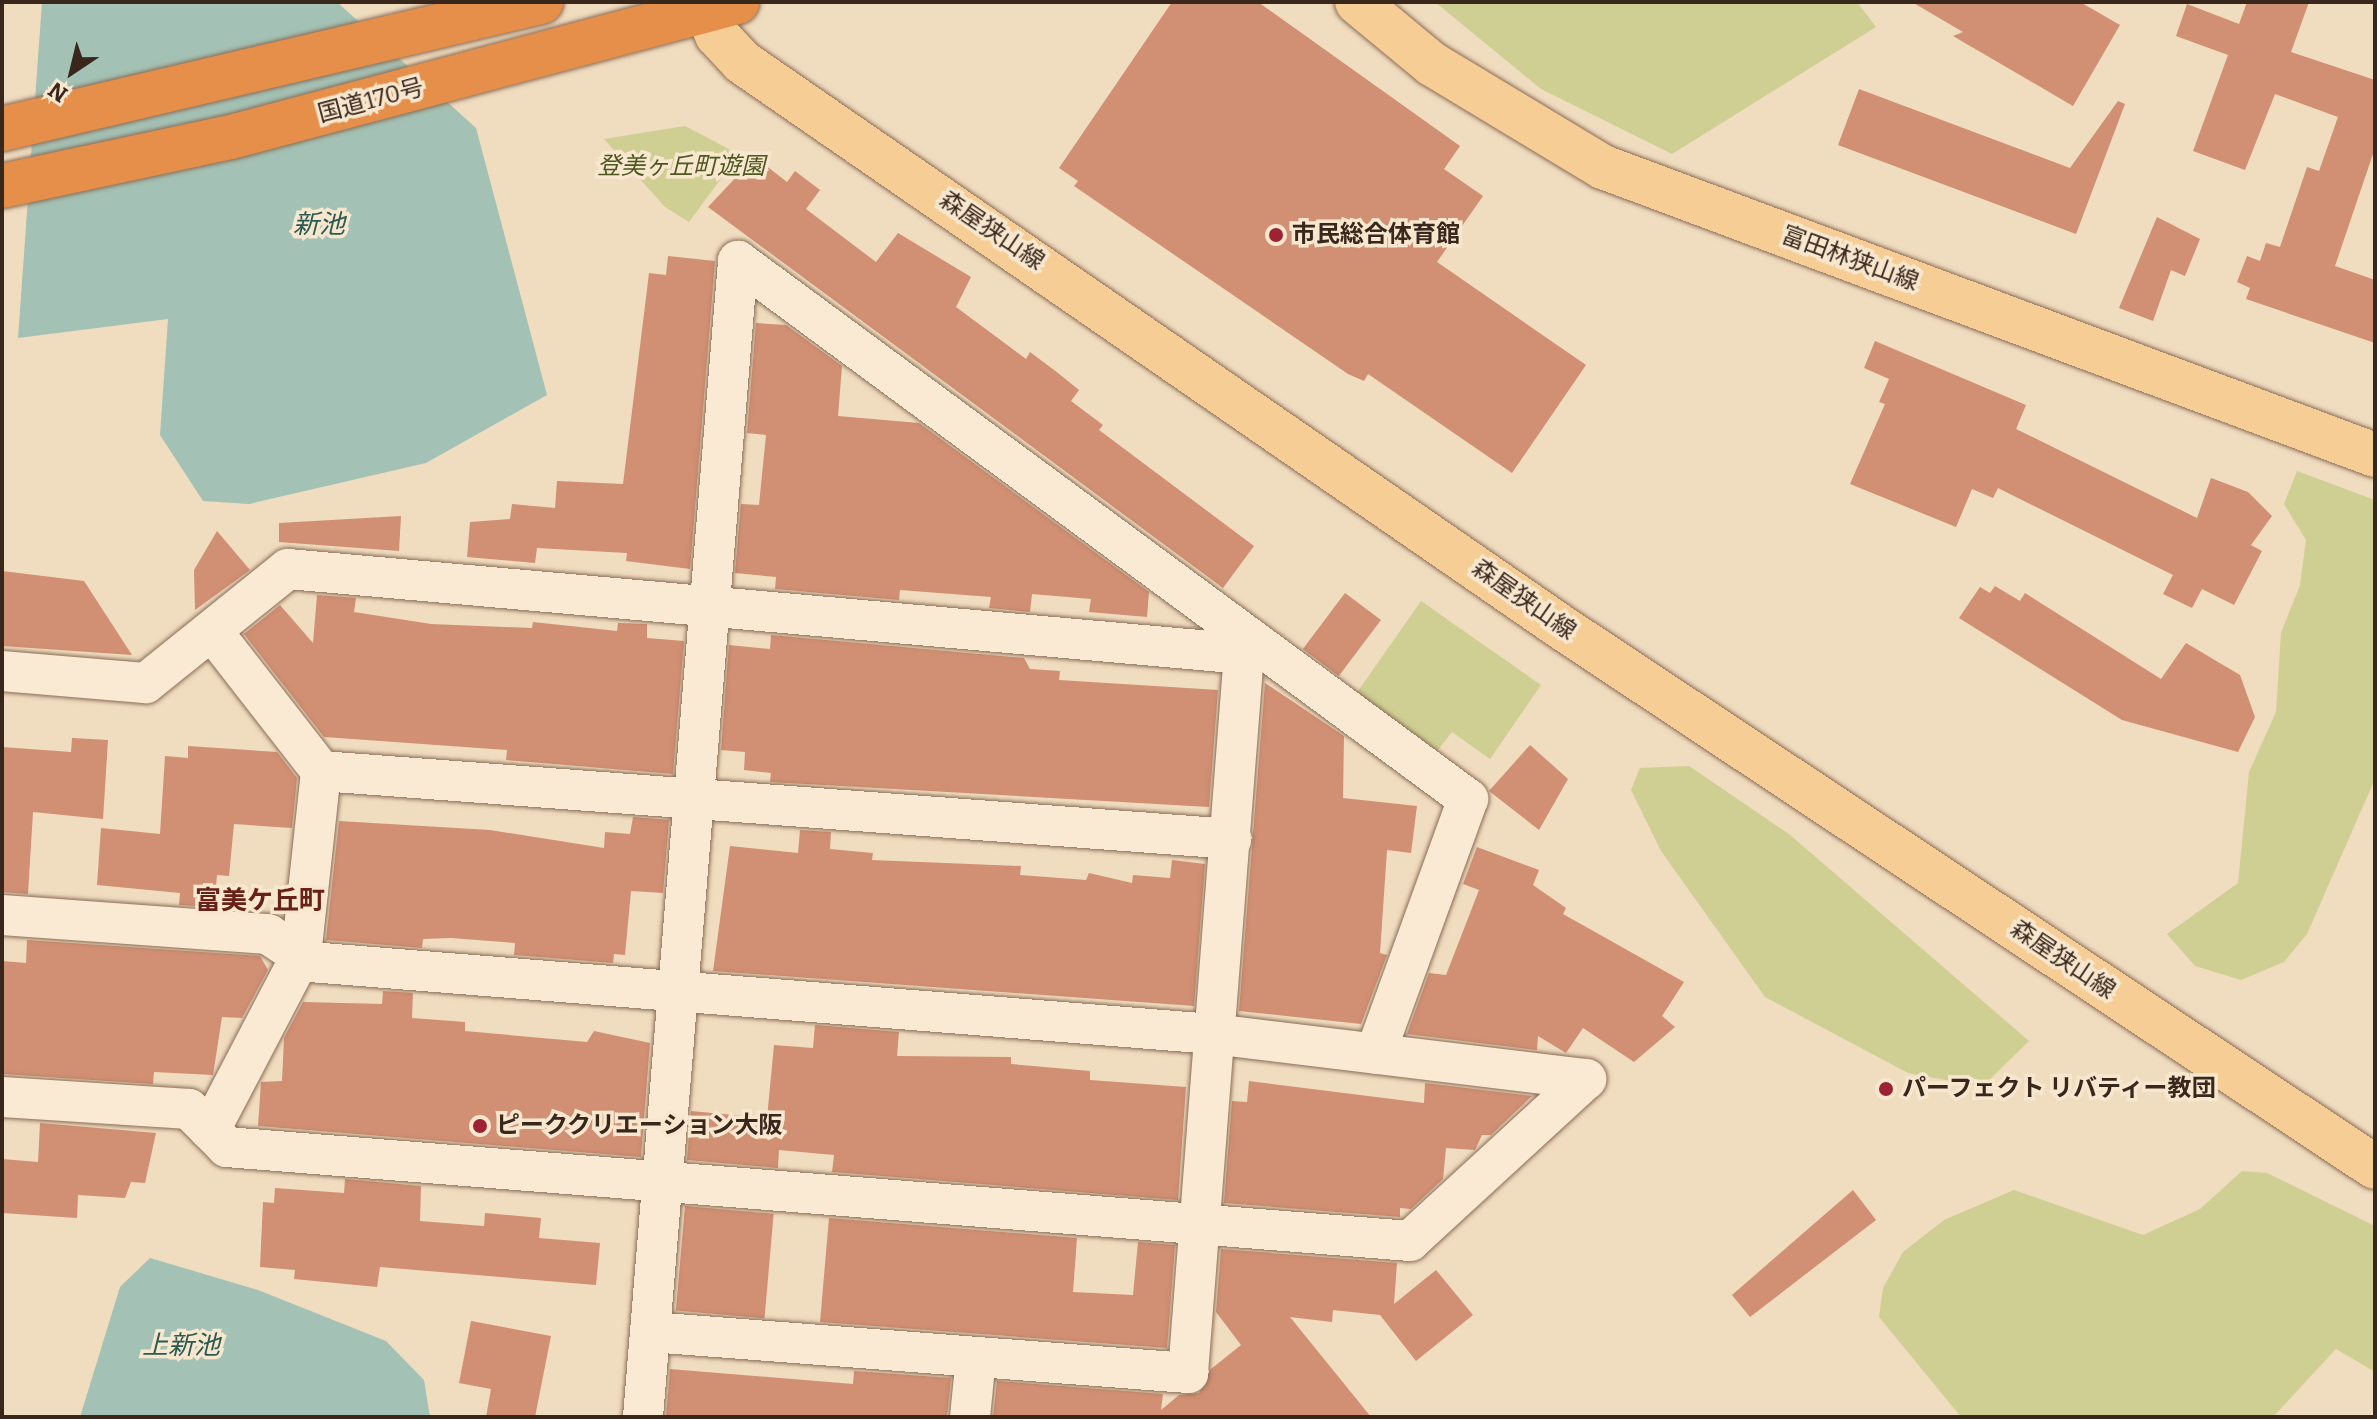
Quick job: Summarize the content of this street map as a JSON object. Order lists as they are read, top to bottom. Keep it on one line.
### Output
{"streets":{"highway":["国道170号"],"main road":["森屋狭山線","富田林狭山線"]},"crossings":[["国道170号","森屋狭山線"]],"districts":["富美ケ丘町"],"water":["新池","上新池"],"parks":["登美ヶ丘町遊園"],"places":["市民総合体育館","パーフェクト リバティー教団","ピーククリエーション大阪"],"north":"bottom left"}
